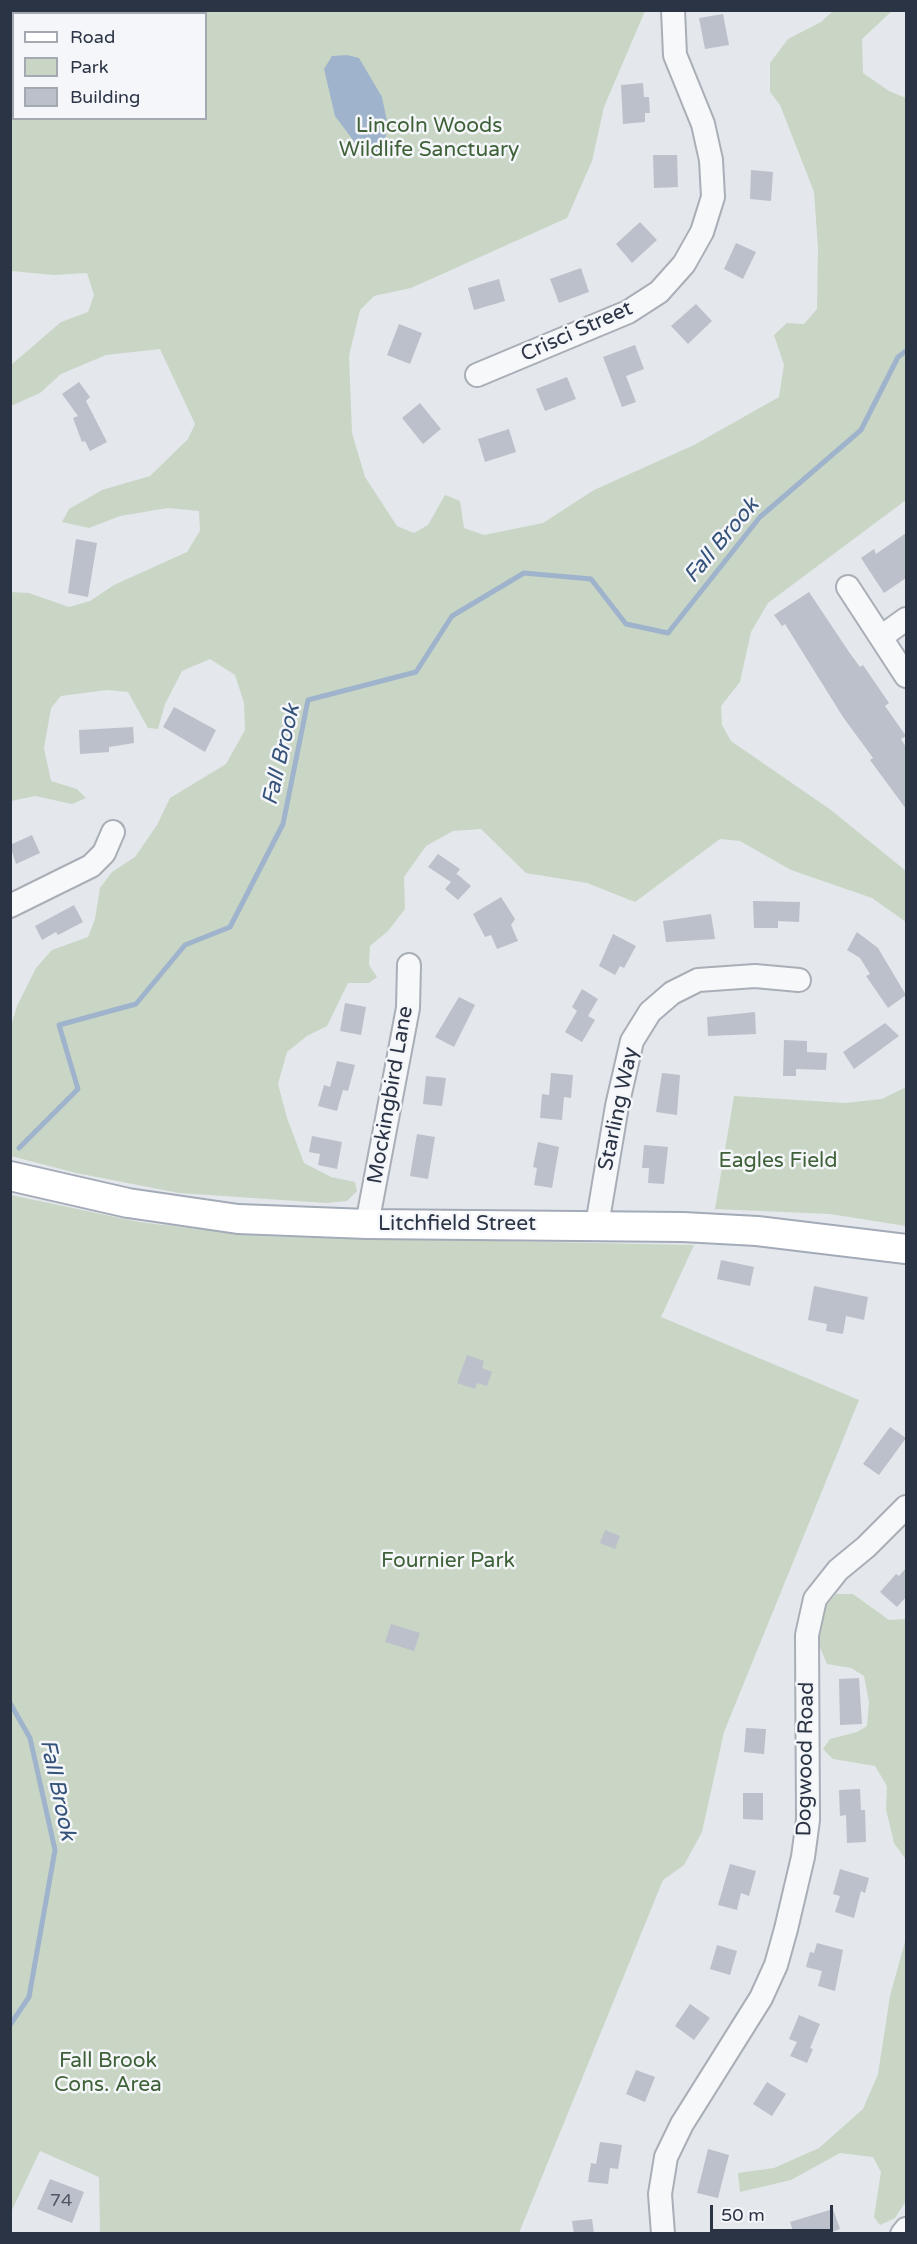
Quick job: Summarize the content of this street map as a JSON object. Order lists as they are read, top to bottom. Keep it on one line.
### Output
{"streets":{"main road":["Litchfield Street"],"street":["Crisci Street","Mockingbird Lane","Starling Way","Dogwood Road"]},"crossings":[["Mockingbird Lane","Litchfield Street"],["Starling Way","Litchfield Street"]],"water":["Fall Brook"],"parks":["Lincoln Woods Wildlife Sanctuary","Eagles Field","Fournier Park","Fall Brook Cons. Area"],"house_numbers":["74"],"legend":["Road","Park","Building"],"scale_bar":"50 m"}
